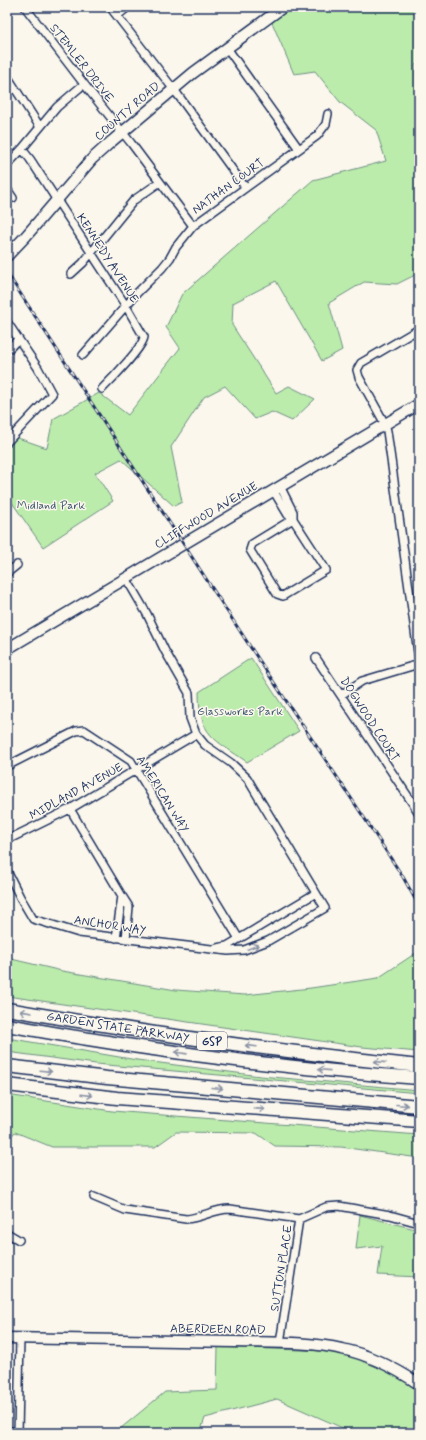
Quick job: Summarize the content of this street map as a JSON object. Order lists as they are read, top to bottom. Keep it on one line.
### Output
{"streets":{"highway":["GARDEN STATE PARKWAY","GSP"],"street":["STEMLER DRIVE","COUNTY ROAD","NATHAN COURT","KENNEDY AVENUE","CLIFFWOOD AVENUE","DOGWOOD COURT","MIDLAND AVENUE","AMERICAN WAY","ANCHOR WAY","SUTTON PLACE","ABERDEEN ROAD"]},"crossings":[["STEMLER DRIVE","COUNTY ROAD"],["STEMLER DRIVE","NATHAN COURT"],["COUNTY ROAD","KENNEDY AVENUE"],["NATHAN COURT","KENNEDY AVENUE"],["MIDLAND AVENUE","AMERICAN WAY"],["AMERICAN WAY","ANCHOR WAY"],["SUTTON PLACE","ABERDEEN ROAD"]],"parks":["Midland Park","Glassworks Park"]}
